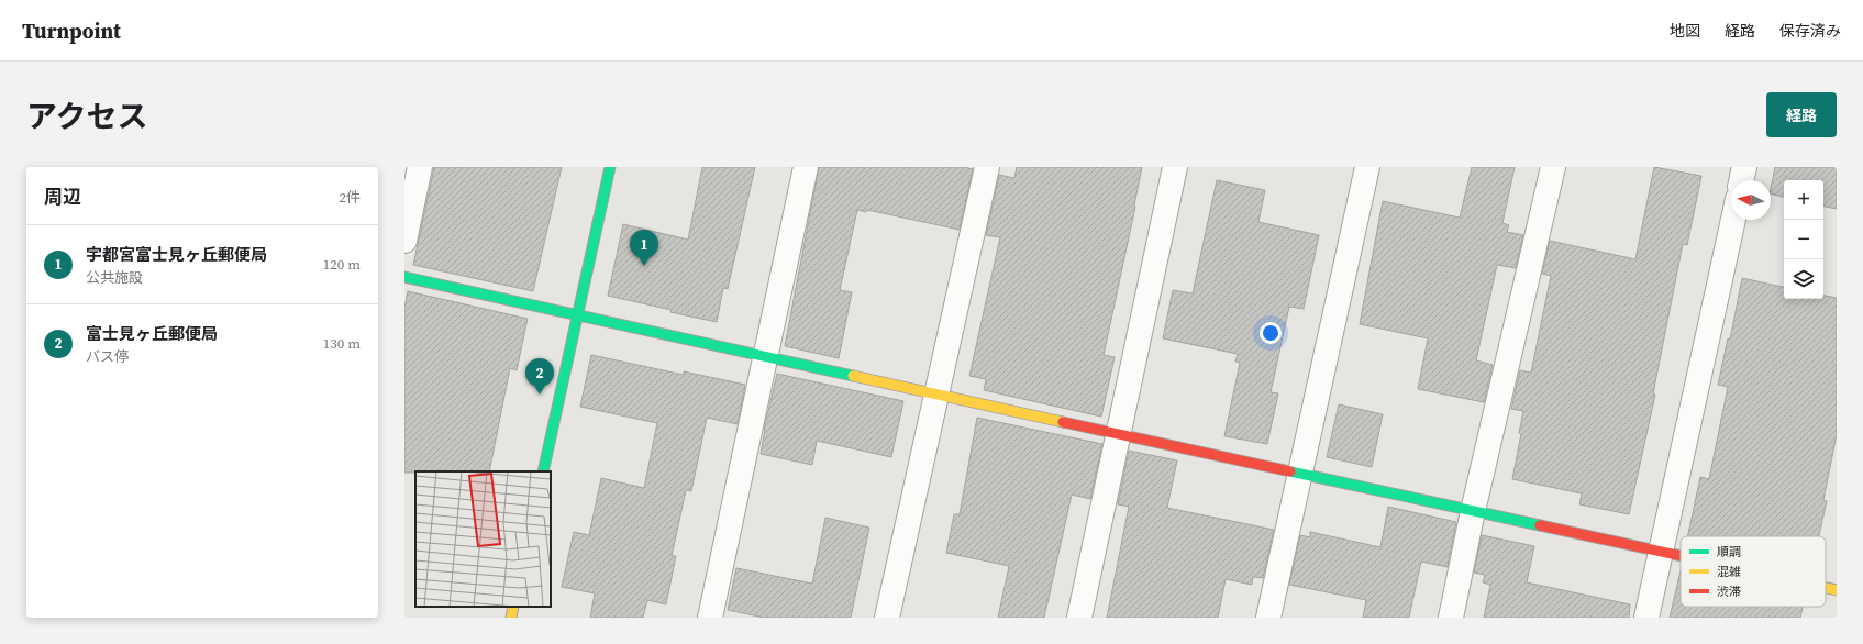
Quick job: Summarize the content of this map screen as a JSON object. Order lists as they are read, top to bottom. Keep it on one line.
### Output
{"legend":["順調","混雑","渋滞"],"north":"left","page":{"header":"Turnpoint","nav":["地図","経路","保存済み"],"title":"アクセス","buttons":"経路","heading":["周辺","2件"],"map_buttons":["+","−"],"list":[{"mark":"1","name":"宇都宮富士見ヶ丘郵便局","note":"公共施設","value":"120 m"},{"mark":"2","name":"富士見ヶ丘郵便局","note":"バス停","value":"130 m"}],"pins":["1","2"]}}
